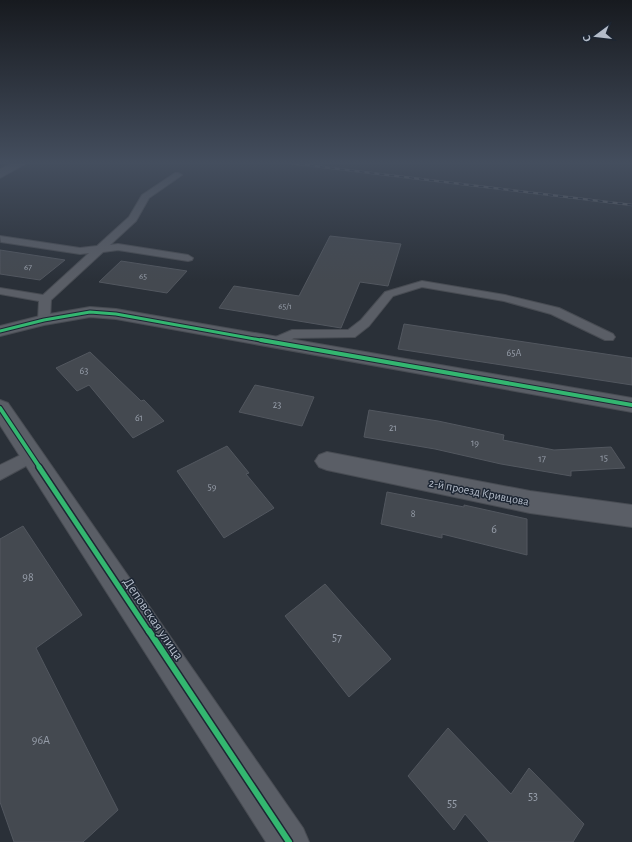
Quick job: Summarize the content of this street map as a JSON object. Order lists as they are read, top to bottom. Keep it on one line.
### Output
{"streets":{"street":["2-й проезд Кривцова","Деповская улица"]},"house_numbers":["67","65","65/1","65А","63","23","61","21","19","15","17","59","8","6","98","57","96А","53","55"],"north":"left"}
